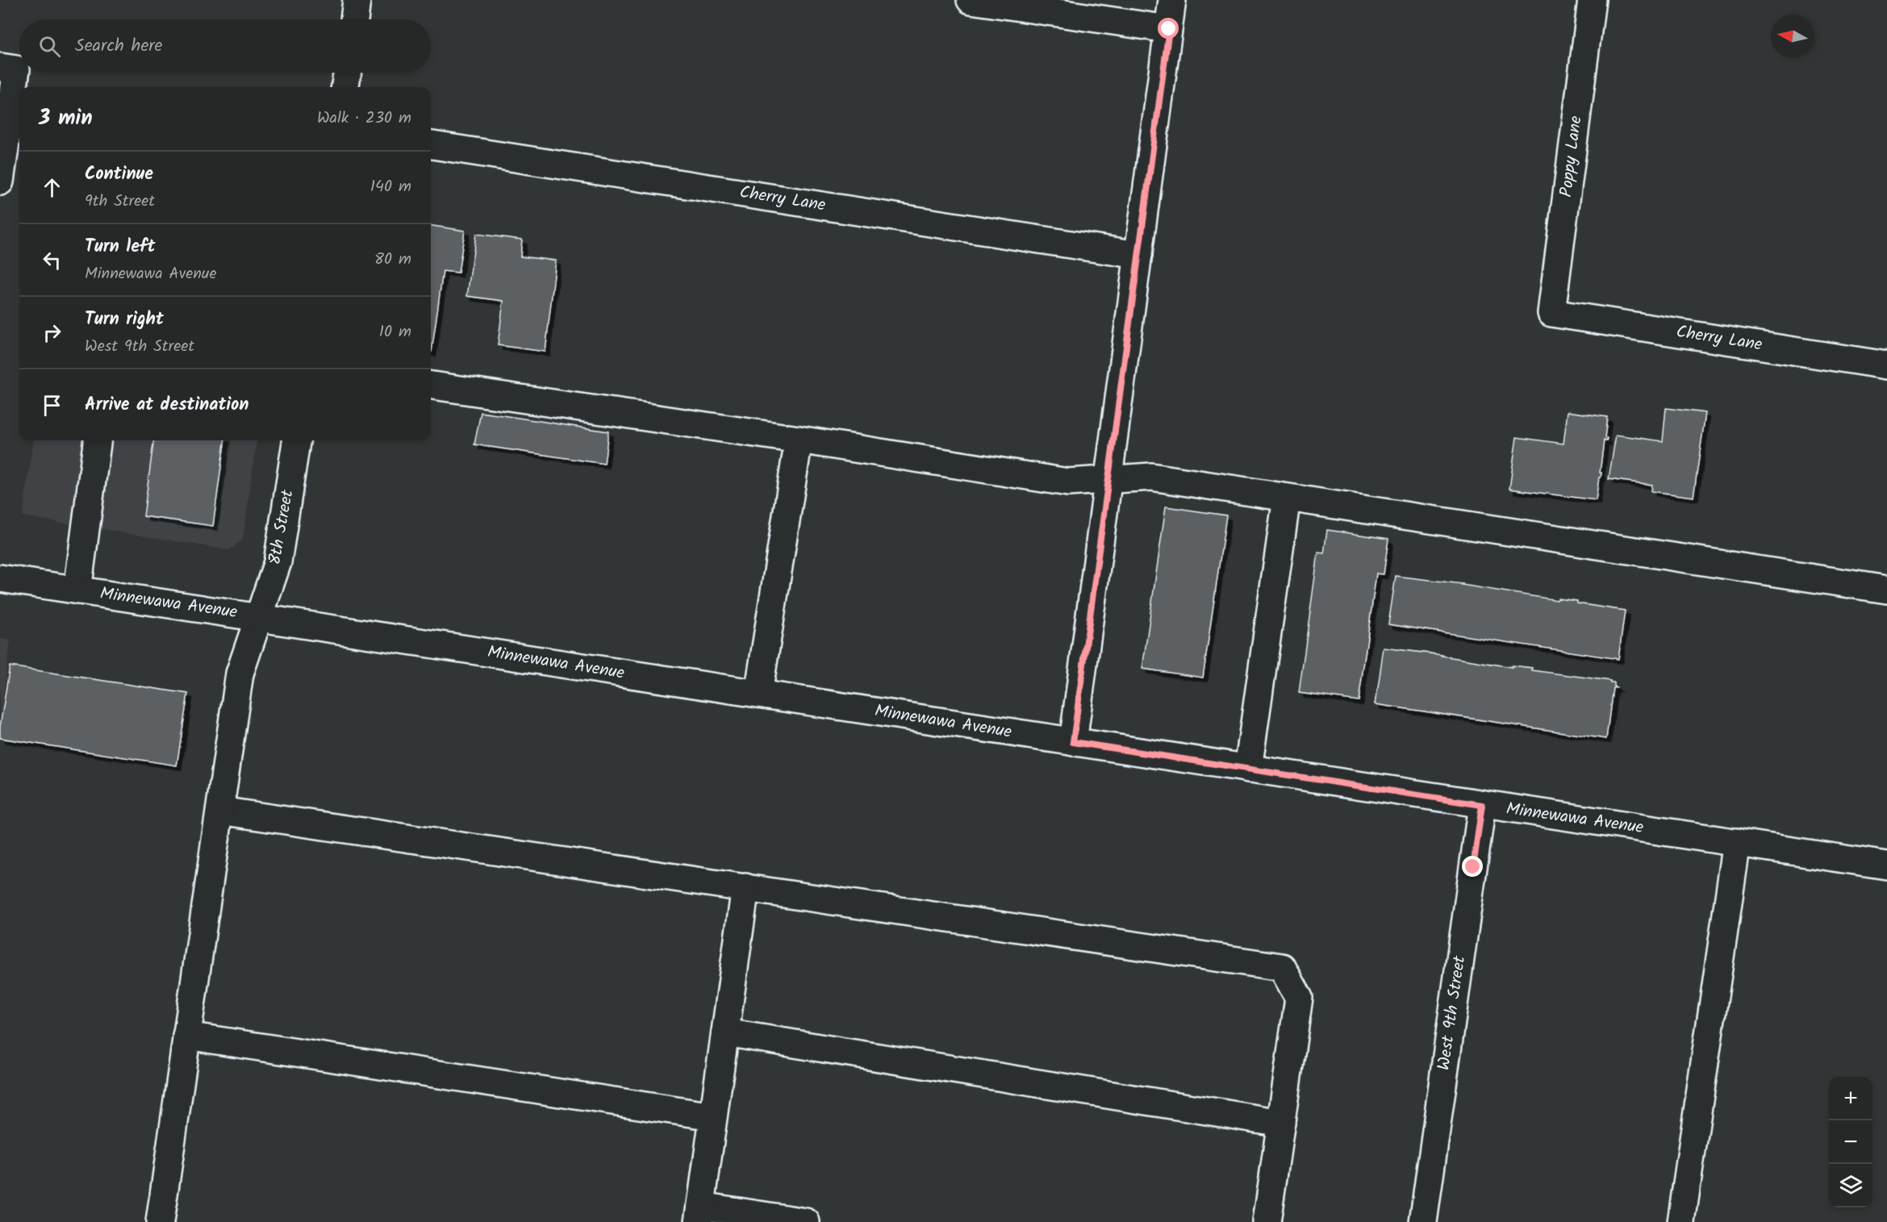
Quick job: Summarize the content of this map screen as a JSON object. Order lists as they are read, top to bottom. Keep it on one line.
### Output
{"streets":{"street":["Poppy Lane","Cherry Lane","8th Street","Minnewawa Avenue","West 9th Street"]},"crossings":[["Poppy Lane","Cherry Lane"],["8th Street","Minnewawa Avenue"],["Minnewawa Avenue","West 9th Street"]],"north":"left","page":{"search":"Search here","heading":["3 min","Walk · 230 m"],"list":[["Continue","9th Street","140 m"],["Turn left","Minnewawa Avenue","80 m"],["Turn right","West 9th Street","10 m"],"Arrive at destination"],"map_buttons":["+","−"]}}
